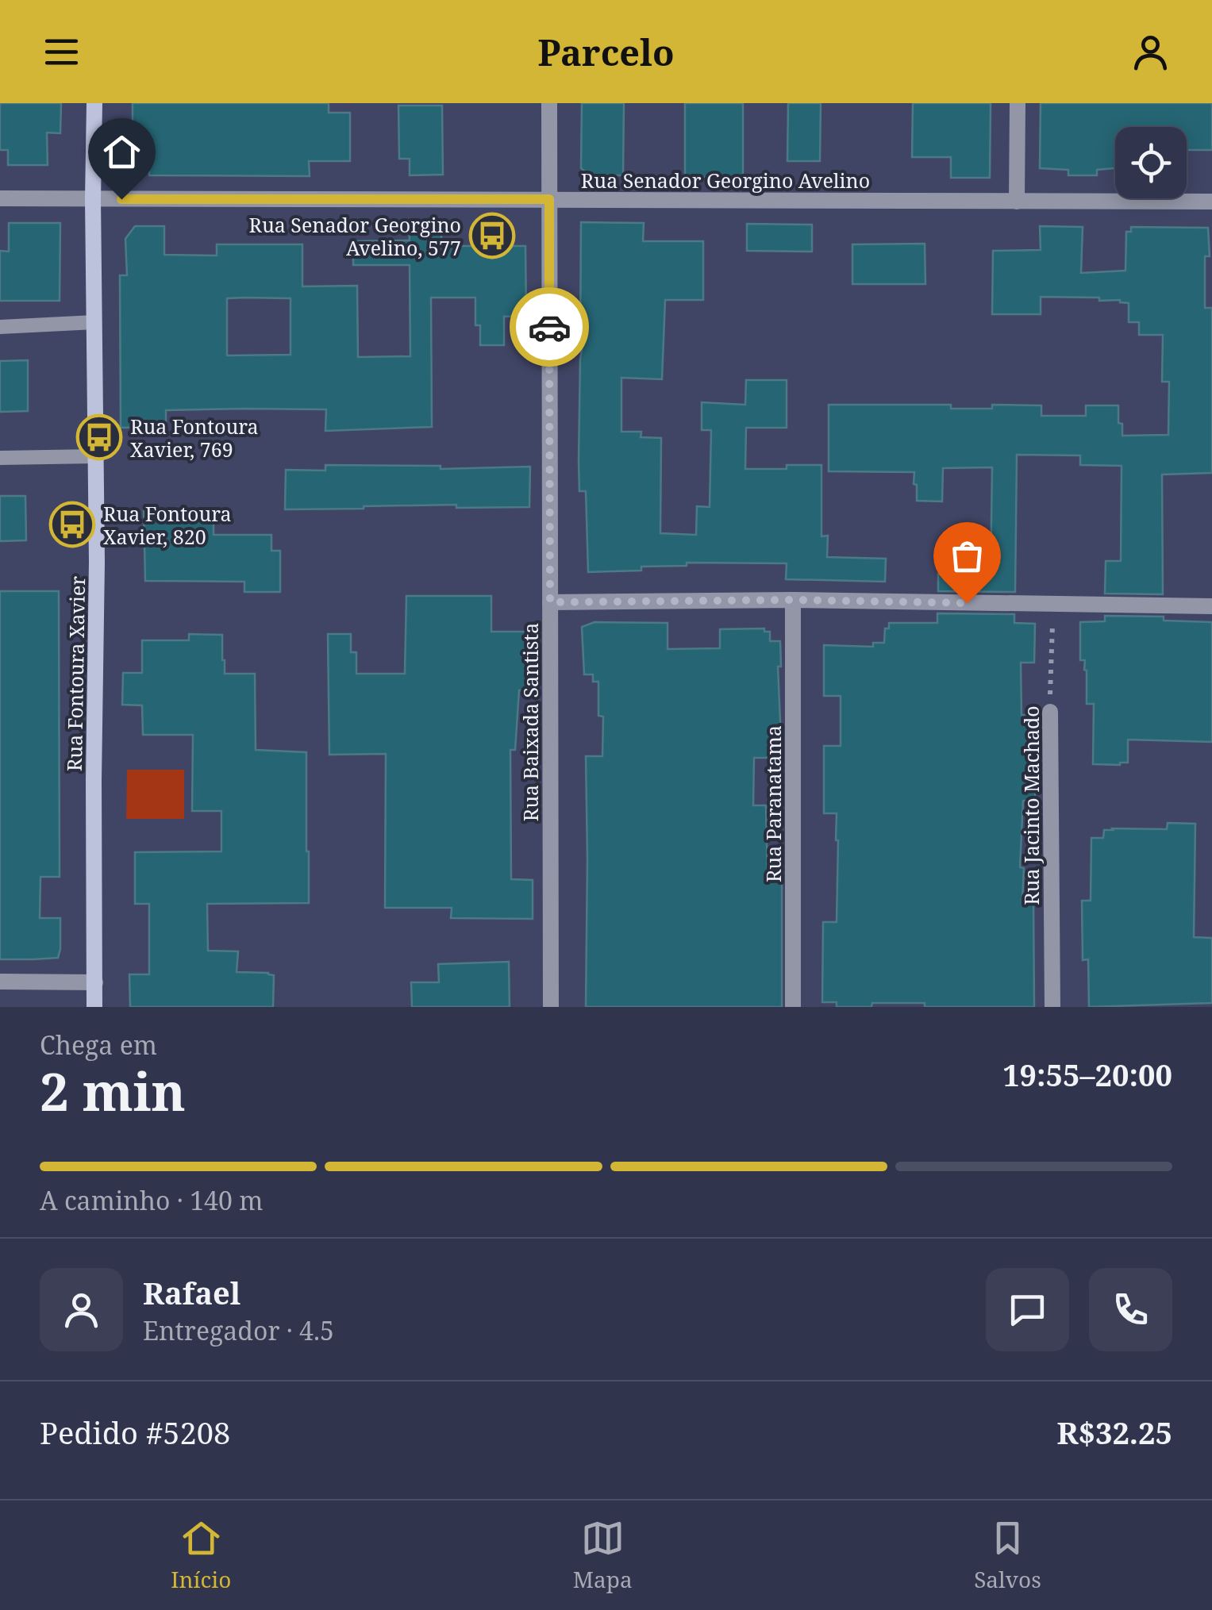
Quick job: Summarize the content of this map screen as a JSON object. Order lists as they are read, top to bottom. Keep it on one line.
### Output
{"streets":{"main road":["Rua Fontoura Xavier"],"street":["Rua Senador Georgino Avelino","Rua Baixada Santista","Rua Paranatama","Rua Jacinto Machado"]},"crossings":[["Rua Senador Georgino Avelino","Rua Fontoura Xavier"],["Rua Senador Georgino Avelino","Rua Baixada Santista"]],"places":{"bus stop":["Rua Senador Georgino Avelino, 577","Rua Fontoura Xavier, 769","Rua Fontoura Xavier, 820"]},"page":{"header":"Parcelo","heading":["2 min","Chega em","19:55–20:00"],"panel":["Rafael","Entregador · 4.5","Pedido #5208","R$32.25"],"bar":"A caminho · 140 m","tabs":["Início","Mapa","Salvos"]}}
